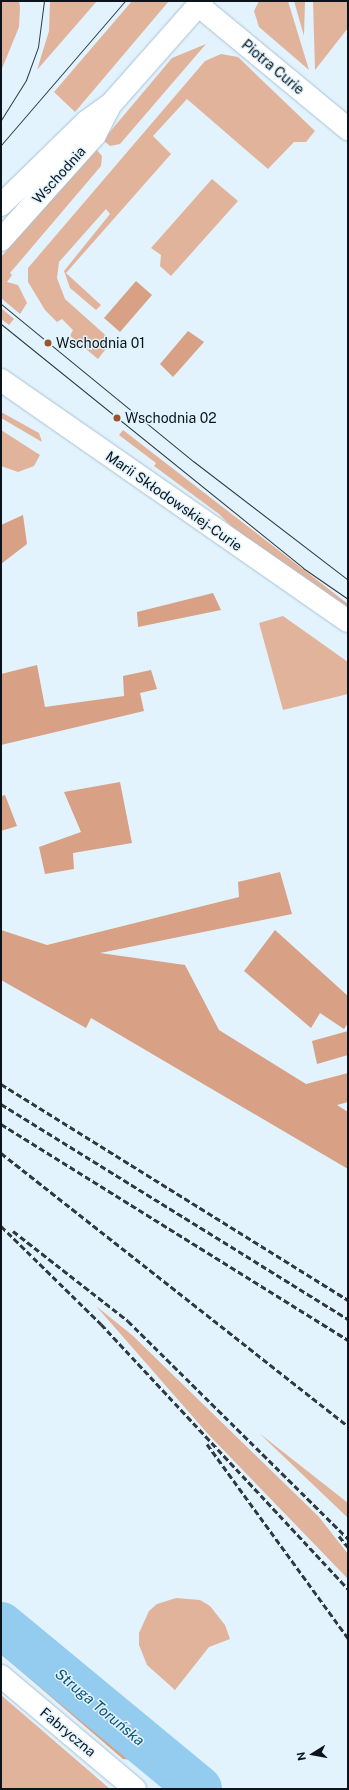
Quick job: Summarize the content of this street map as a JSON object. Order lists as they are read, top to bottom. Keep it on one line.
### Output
{"streets":{"street":["Piotra Curie","Wschodnia","Marii Skłodowskiej-Curie","Fabryczna"]},"crossings":[["Piotra Curie","Wschodnia"]],"water":["Struga Toruńska"],"places":["Wschodnia 01","Wschodnia 02"],"north":"left"}
